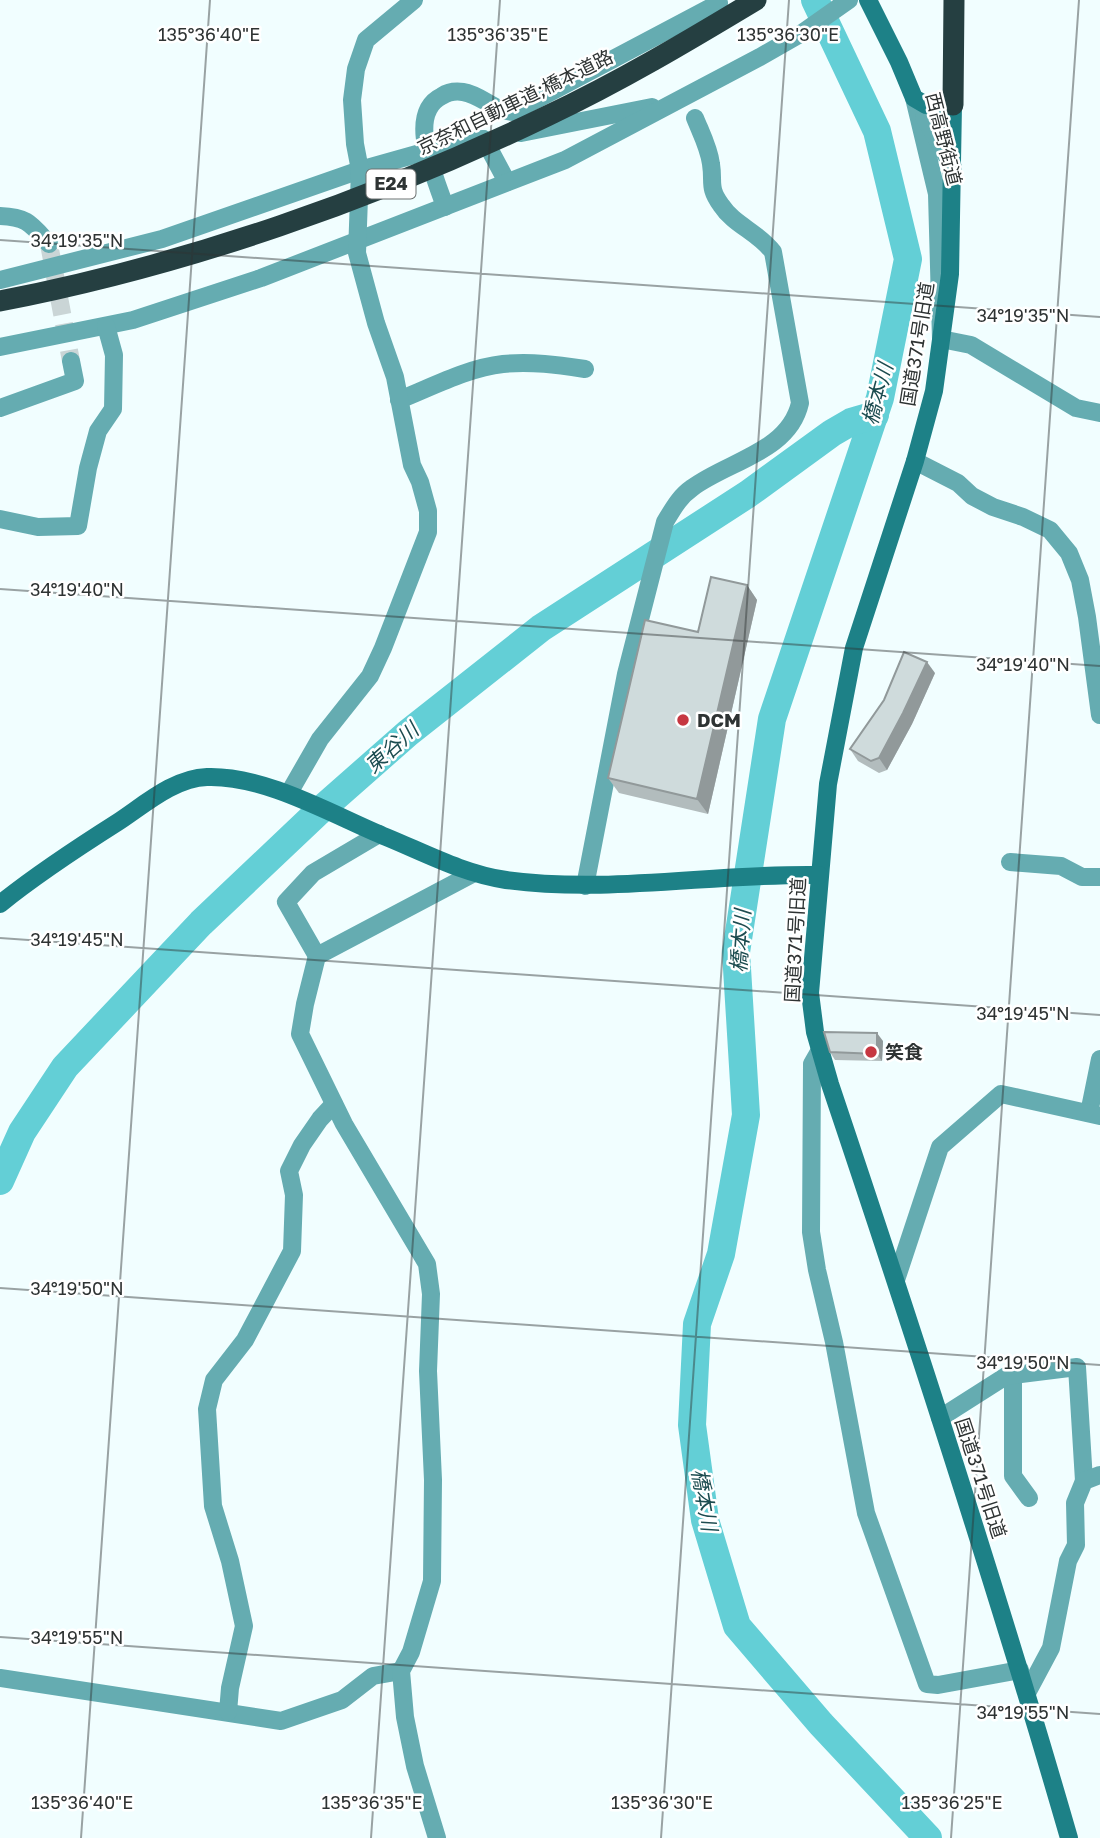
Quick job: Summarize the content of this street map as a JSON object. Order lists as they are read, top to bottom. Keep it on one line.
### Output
{"streets":{"highway":["京奈和自動車道;橋本道路","E24"],"street":["西高野街道","国道371号旧道"]},"crossings":[["西高野街道","国道371号旧道"]],"water":["橋本川","東谷川"],"places":["DCM","笑食"],"coordinates":["135°36'40\"E","135°36'35\"E","135°36'30\"E","34°19'35\"N","34°19'40\"N","34°19'45\"N","34°19'50\"N","34°19'55\"N","135°36'25\"E"]}
